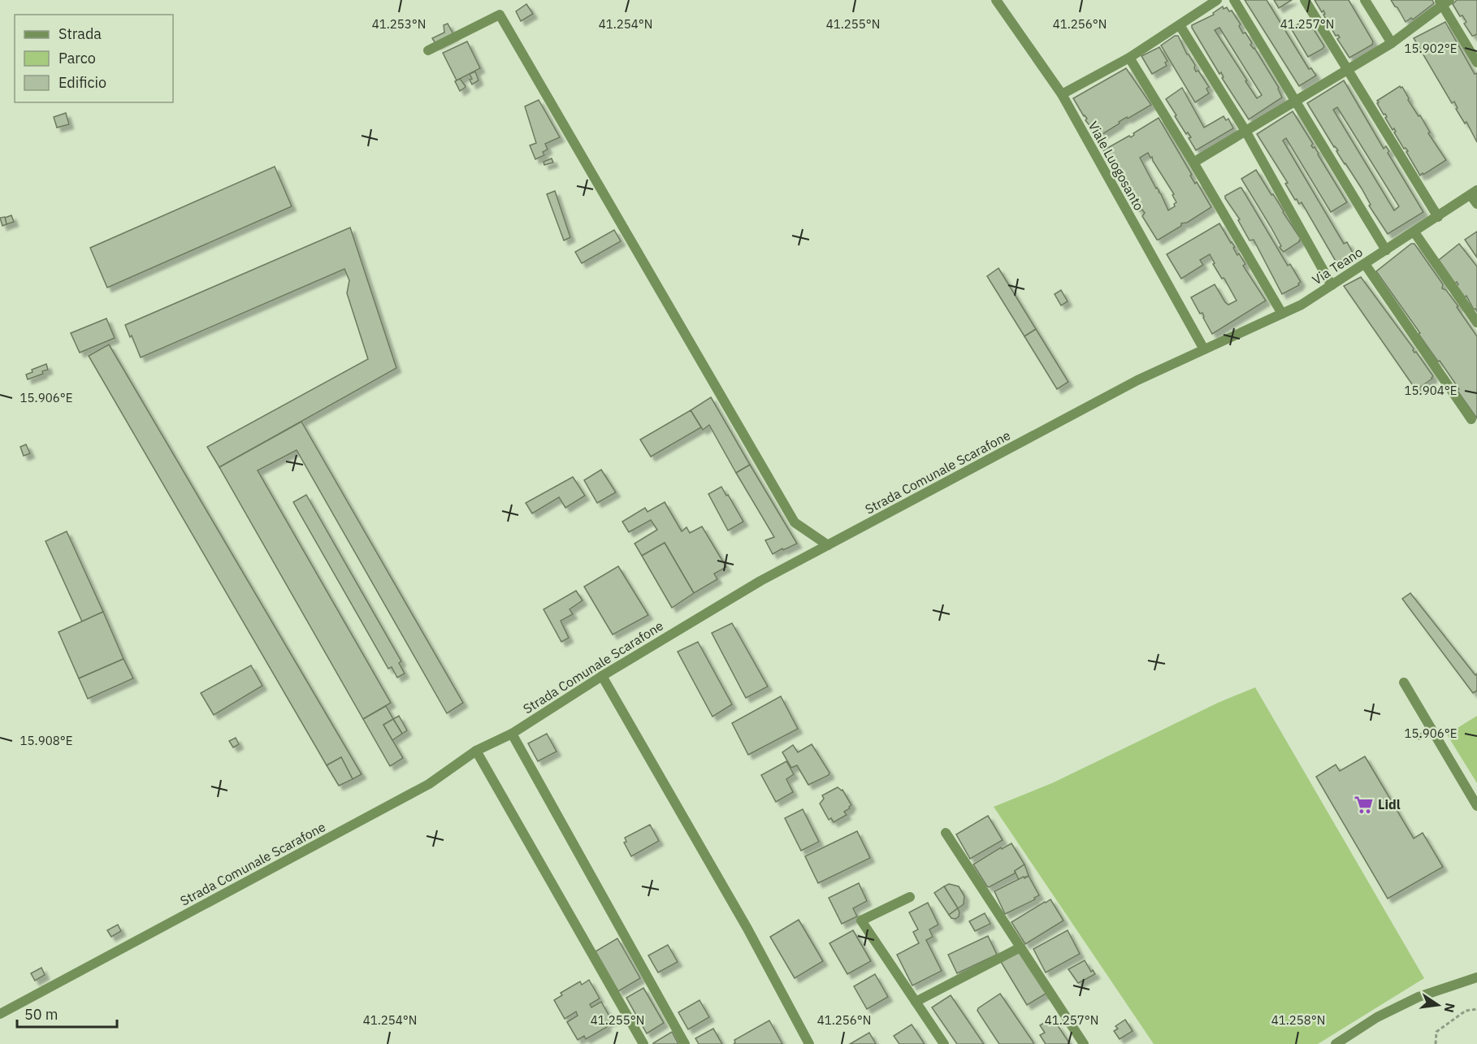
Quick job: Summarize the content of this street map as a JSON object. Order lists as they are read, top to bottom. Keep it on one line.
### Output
{"streets":{"street":["Viale Luogosanto","Via Teano","Strada Comunale Scarafone"]},"crossings":[["Viale Luogosanto","Via Teano"],["Viale Luogosanto","Strada Comunale Scarafone"],["Via Teano","Strada Comunale Scarafone"]],"places":{"supermarket":["Lidl"]},"legend":["Strada","Parco","Edificio"],"scale_bar":"50 m","north":"right","coordinates":["41.253°N","41.254°N","41.255°N","41.256°N","41.257°N","15.902°E","15.904°E","15.906°E","15.908°E","41.258°N"]}
